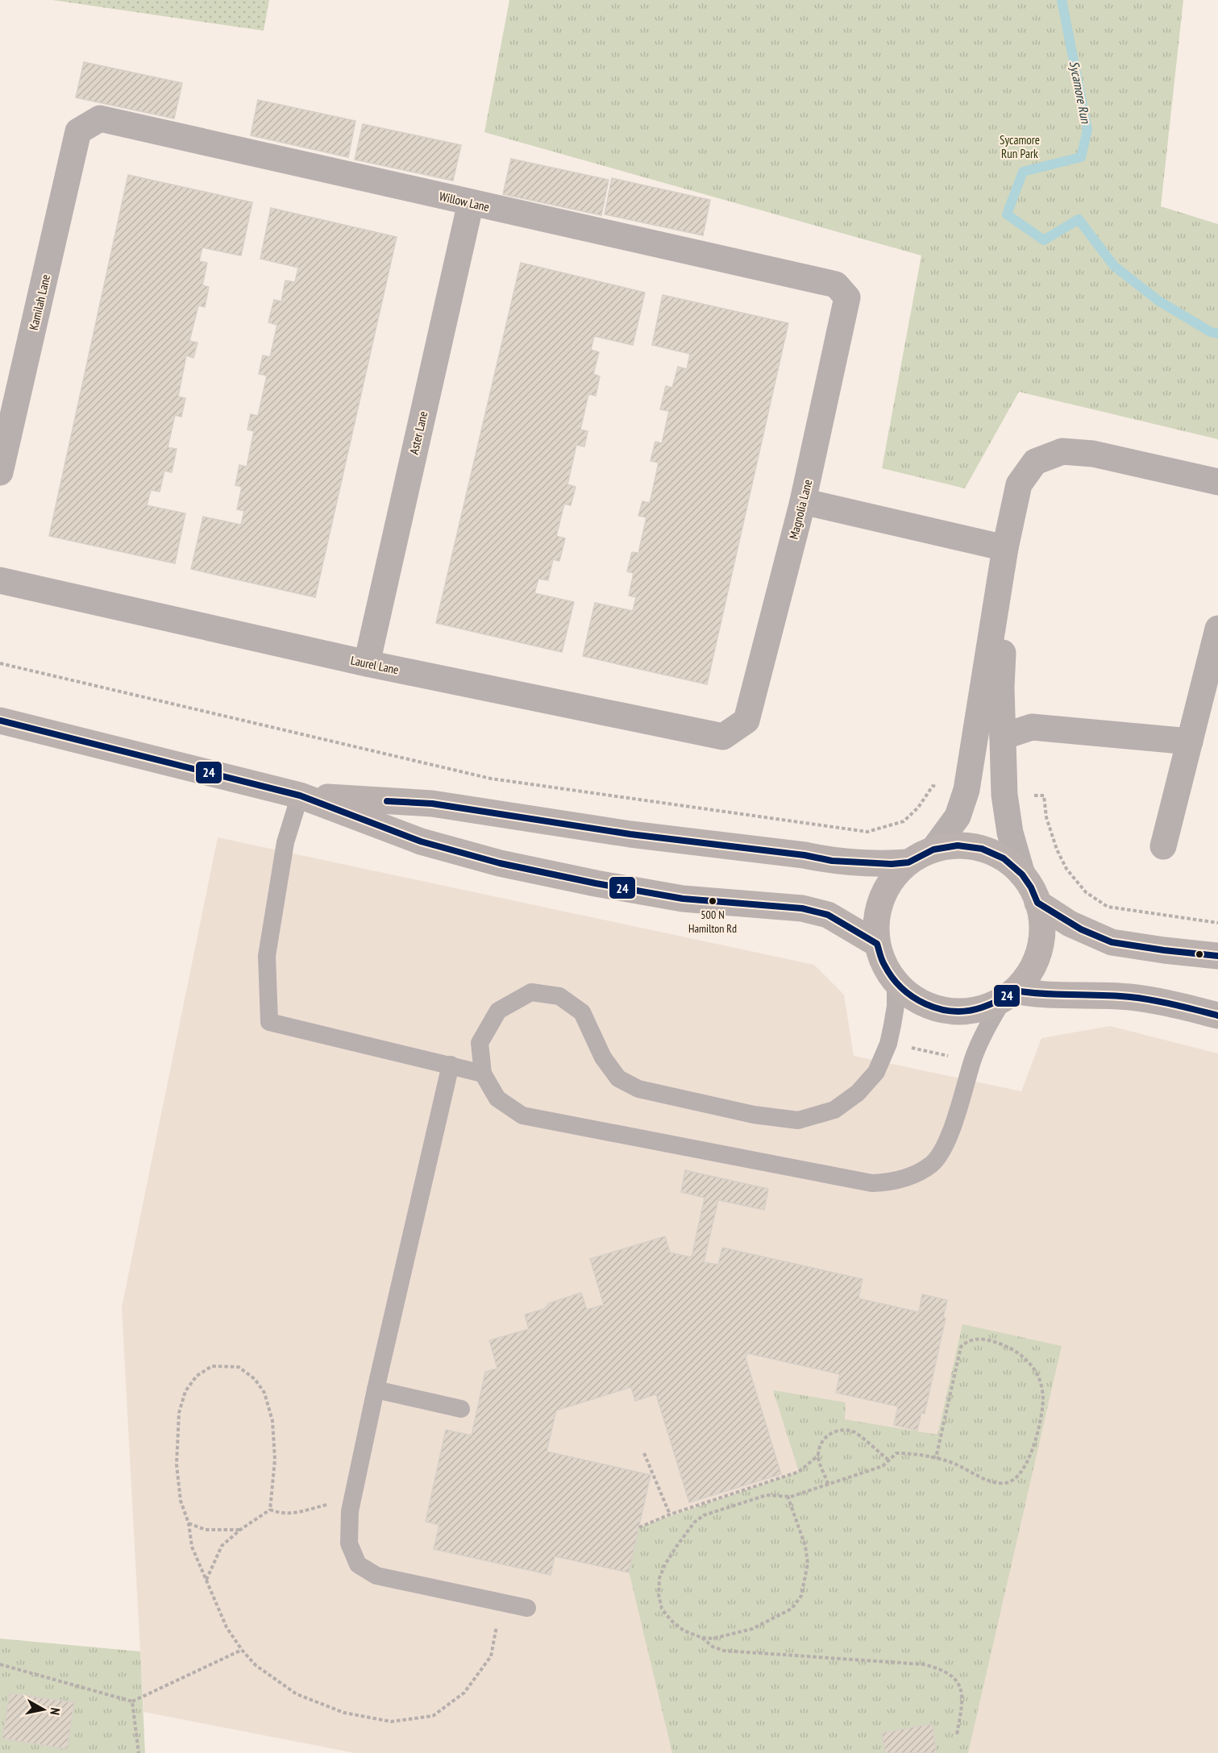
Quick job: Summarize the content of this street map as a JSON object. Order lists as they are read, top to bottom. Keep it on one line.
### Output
{"streets":{"street":["Willow Lane","Kamilah Lane","Aster Lane","Magnolia Lane","Laurel Lane"]},"crossings":[["Willow Lane","Kamilah Lane"],["Willow Lane","Aster Lane"],["Willow Lane","Magnolia Lane"],["Aster Lane","Laurel Lane"],["Magnolia Lane","Laurel Lane"]],"water":["Sycamore Run"],"parks":["Sycamore Run Park"],"places":["500 N Hamilton Rd"],"lines":["transit line 24"],"north":"right"}
